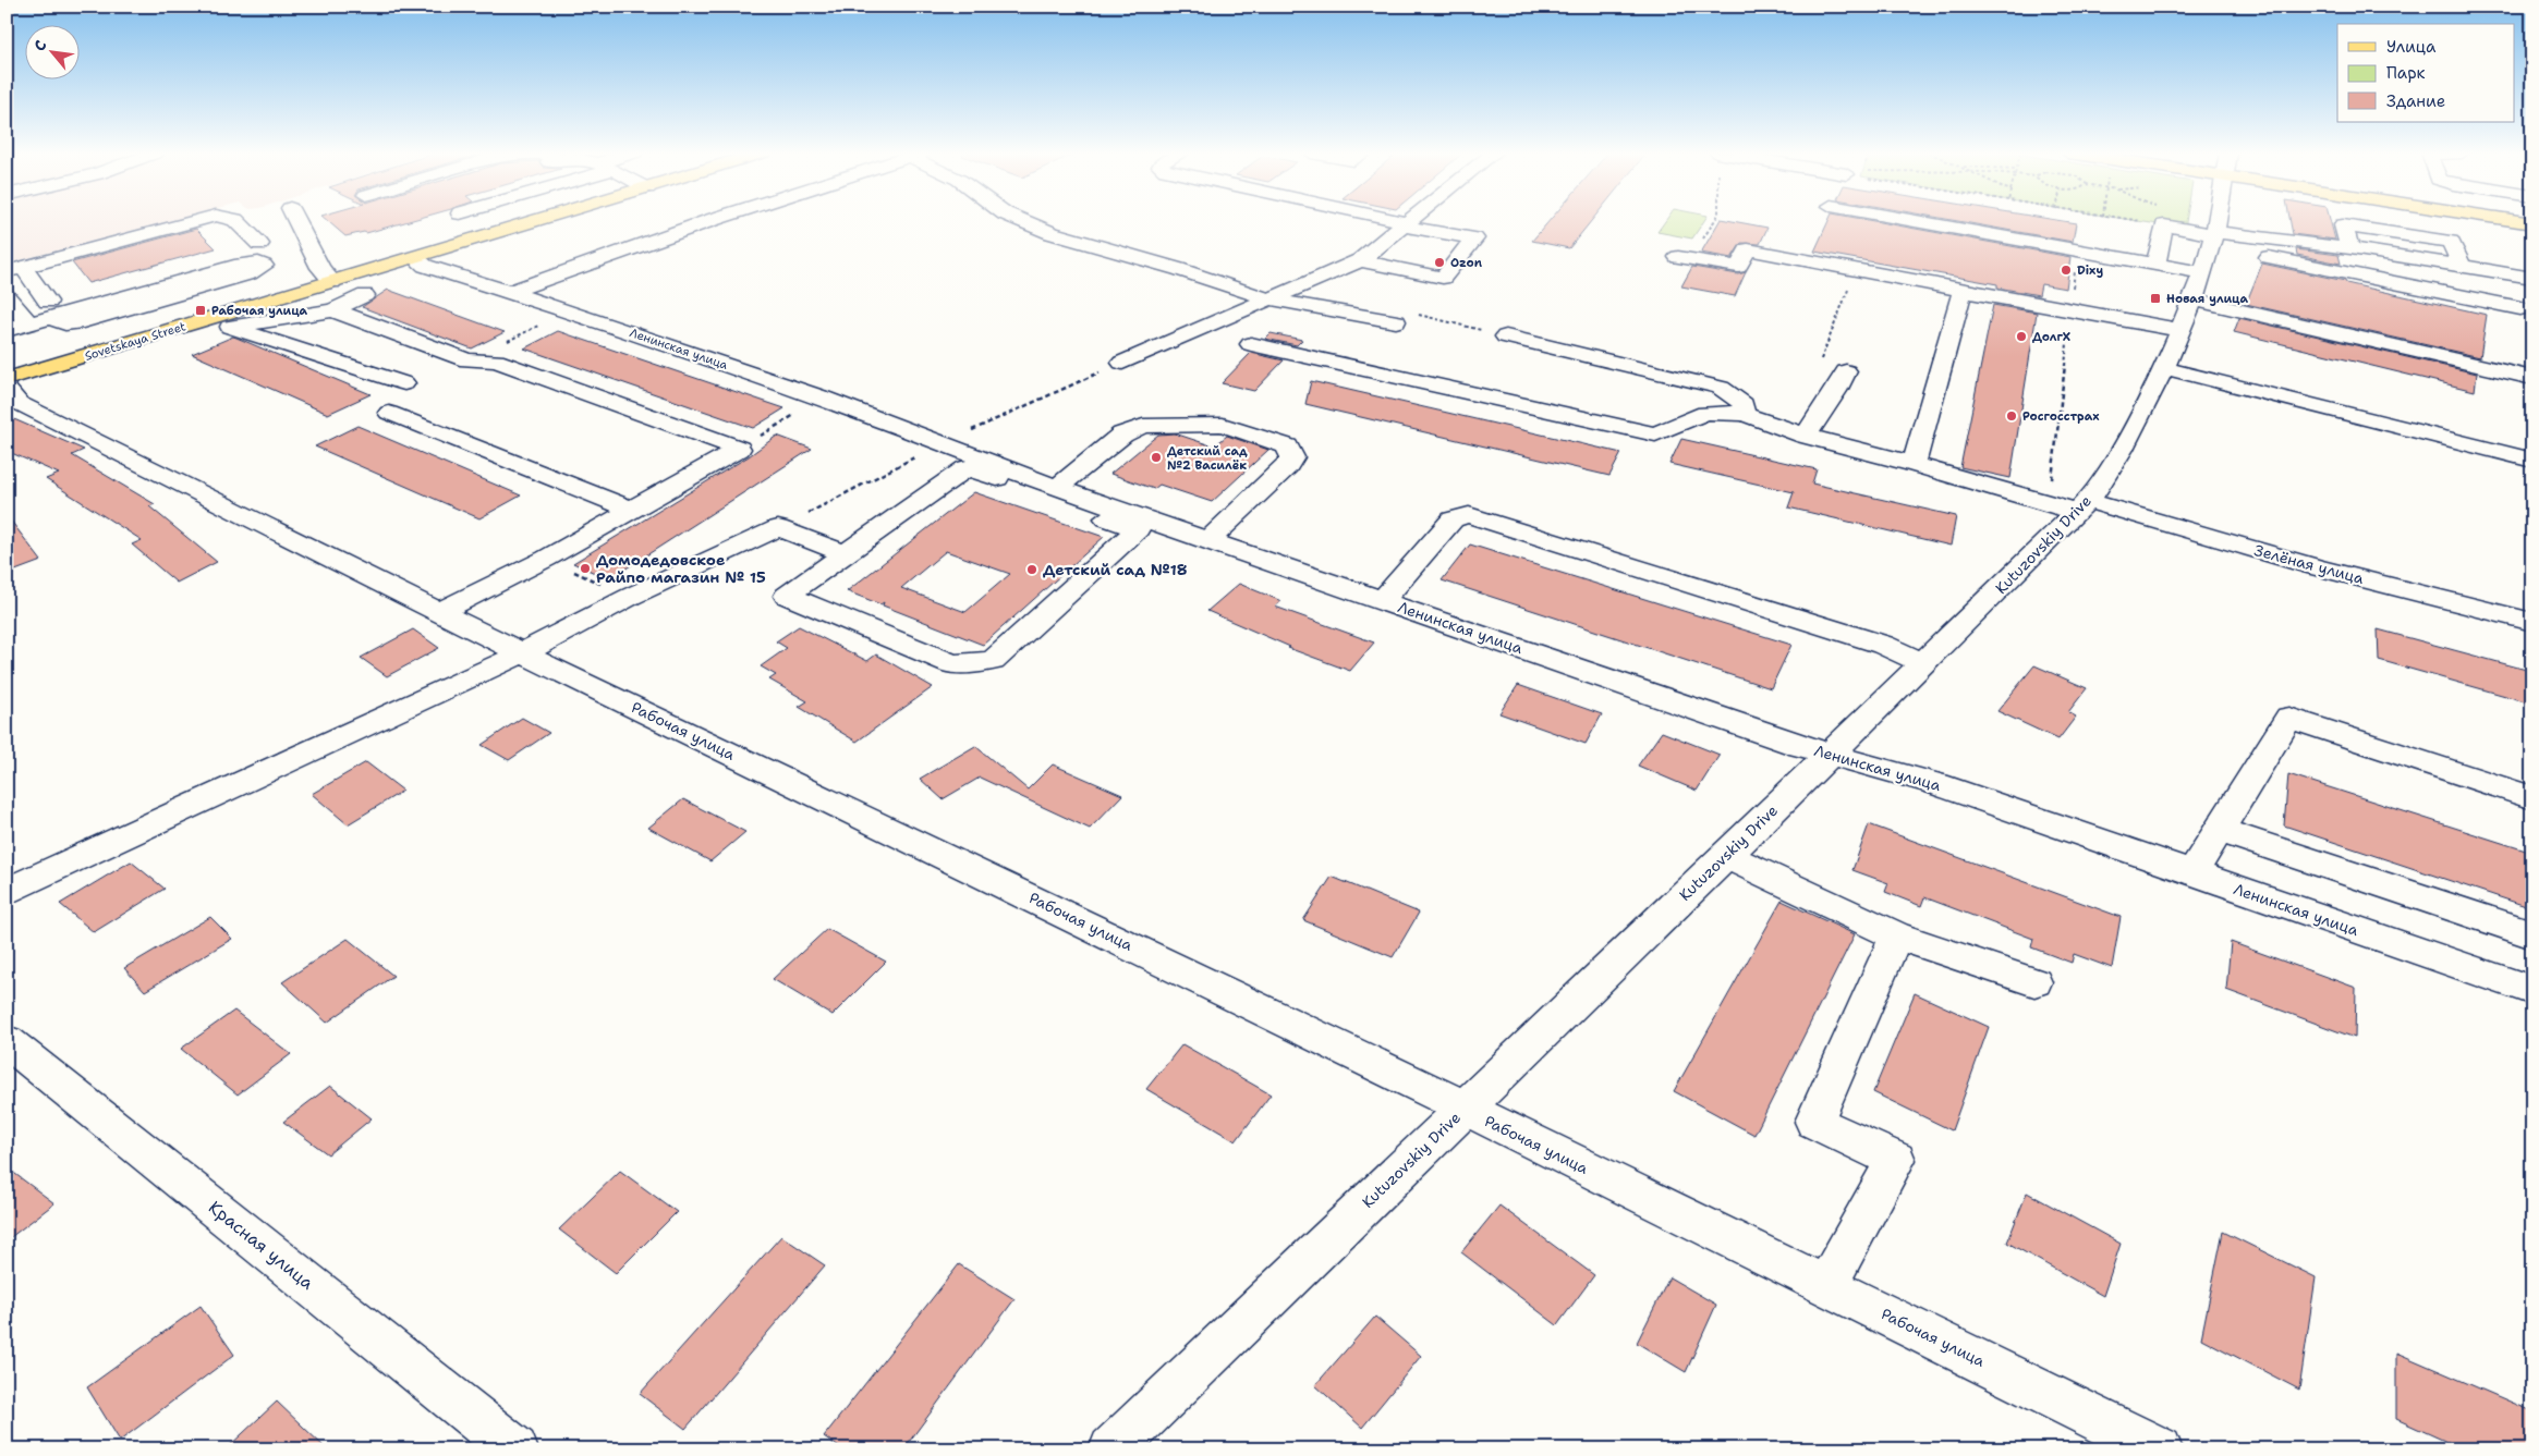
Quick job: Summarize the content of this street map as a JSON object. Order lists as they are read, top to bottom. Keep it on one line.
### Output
{"streets":{"main road":["Sovetskaya Street"],"street":["Ленинская улица","Kutuzovskiy Drive","Зелёная улица","Рабочая улица","Красная улица"]},"crossings":[["Sovetskaya Street","Ленинская улица"],["Ленинская улица","Kutuzovskiy Drive"],["Kutuzovskiy Drive","Зелёная улица"],["Kutuzovskiy Drive","Рабочая улица"]],"places":{"other":["Ozon","Dixy","ДолгХ","Росгосстрах","Детский сад №2 Василёк","Домодедовское Райпо магазин № 15","Детский сад №18"],"transit":["Новая улица","Рабочая улица"]},"legend":["Улица","Парк","Здание"],"north":"top left"}
